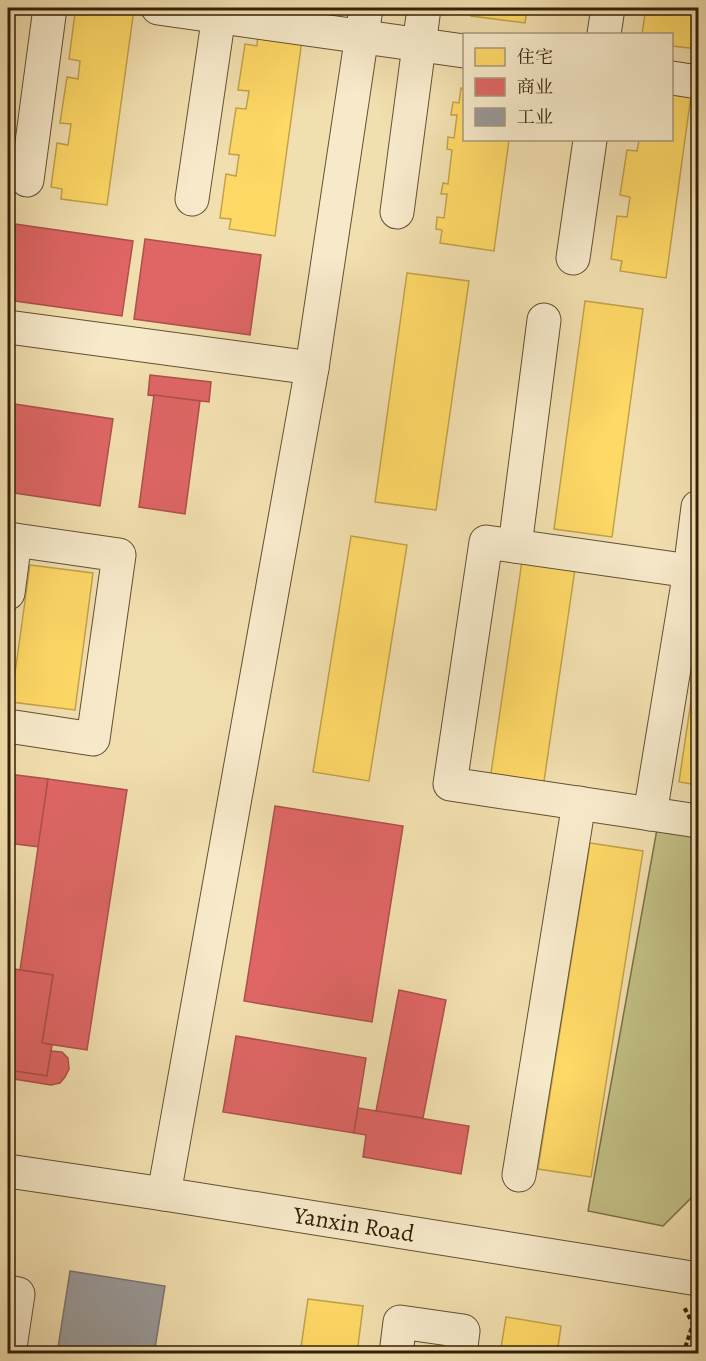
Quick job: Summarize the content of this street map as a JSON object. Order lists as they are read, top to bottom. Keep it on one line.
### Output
{"streets":{"street":["Yanxin Road"]},"legend":["住宅","商业","工业"]}
